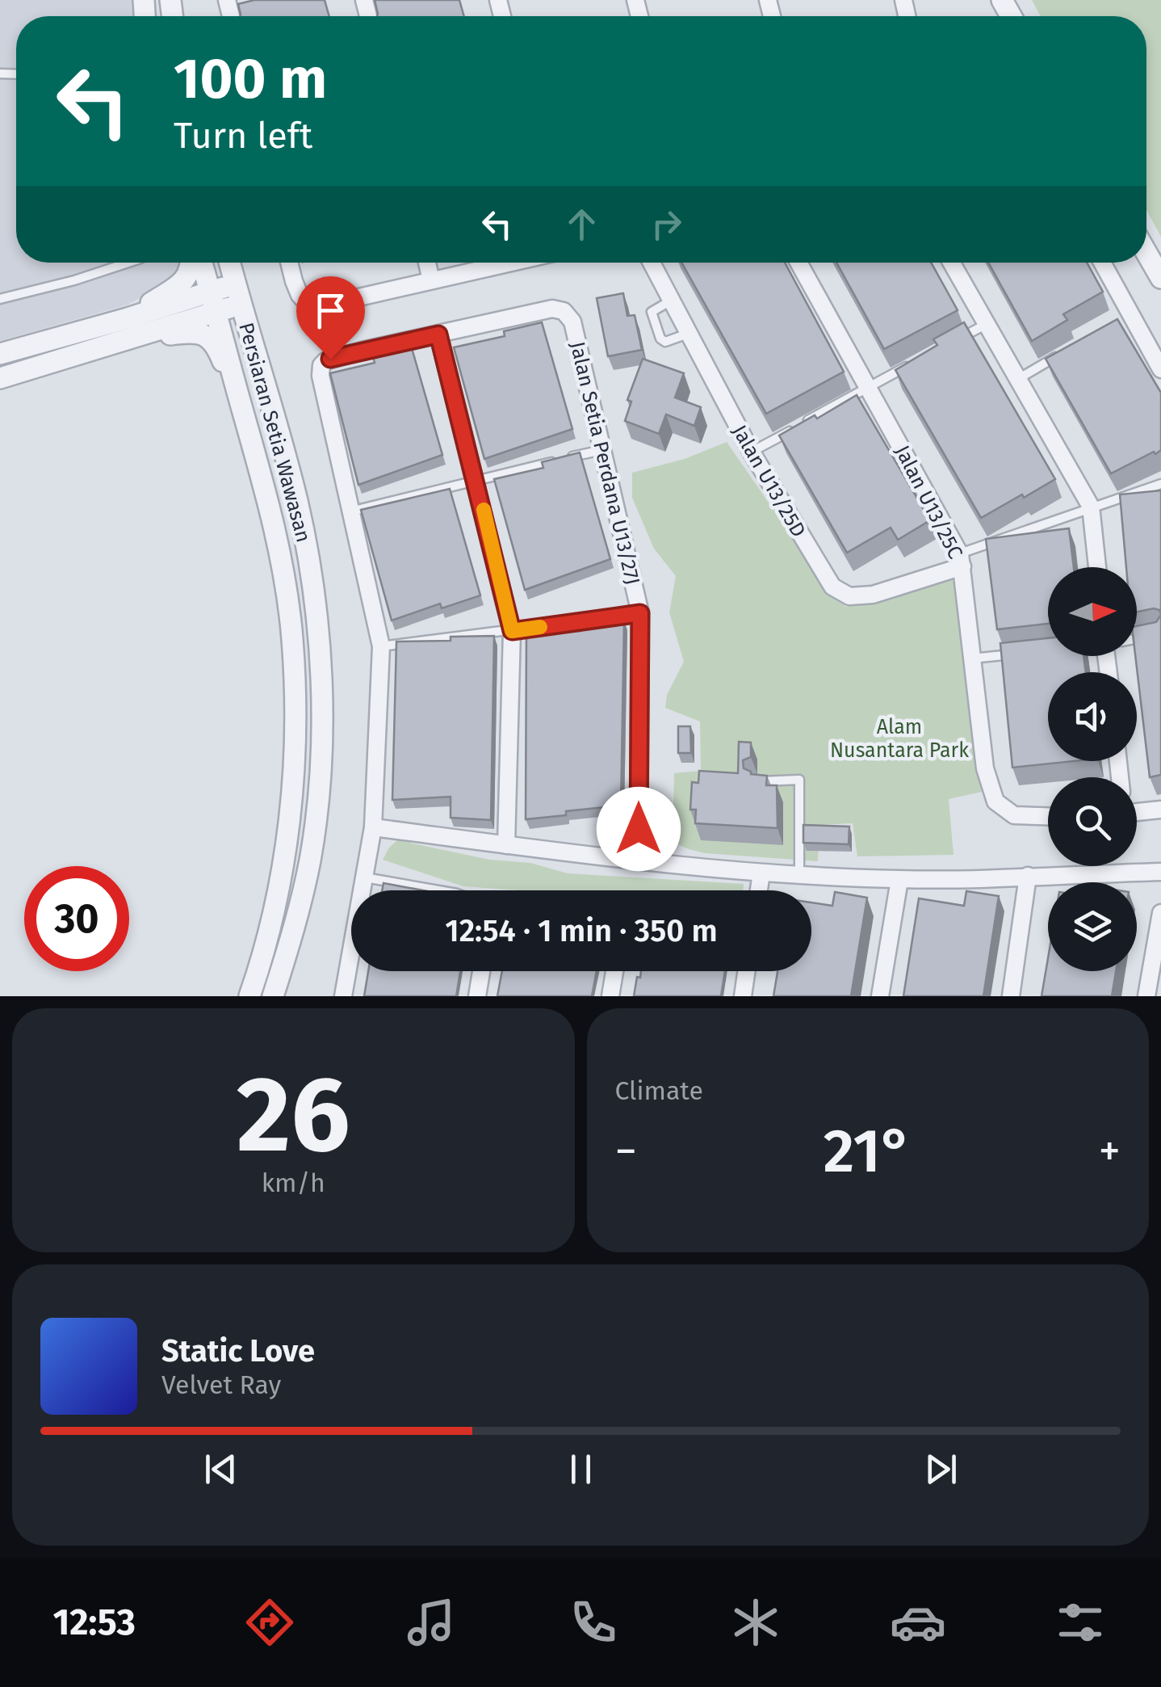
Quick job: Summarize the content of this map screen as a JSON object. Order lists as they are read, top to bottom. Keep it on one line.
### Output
{"streets":{"street":["Persiaran Setia Wawasan","Jalan Setia Perdana U13/27J","Jalan U13/25D","Jalan U13/25C"]},"crossings":[["Jalan U13/25D","Jalan U13/25C"]],"parks":["Alam Nusantara Park"],"north":"right","page":{"turn":["100 m","Turn left"],"limit":"30","trip":"12:54 · 1 min · 350 m","tile":[["26","km/h"],"Climate"],"heat":["−","21°","+"],"song":["Static Love","Velvet Ray"],"tabs":"12:53"}}
